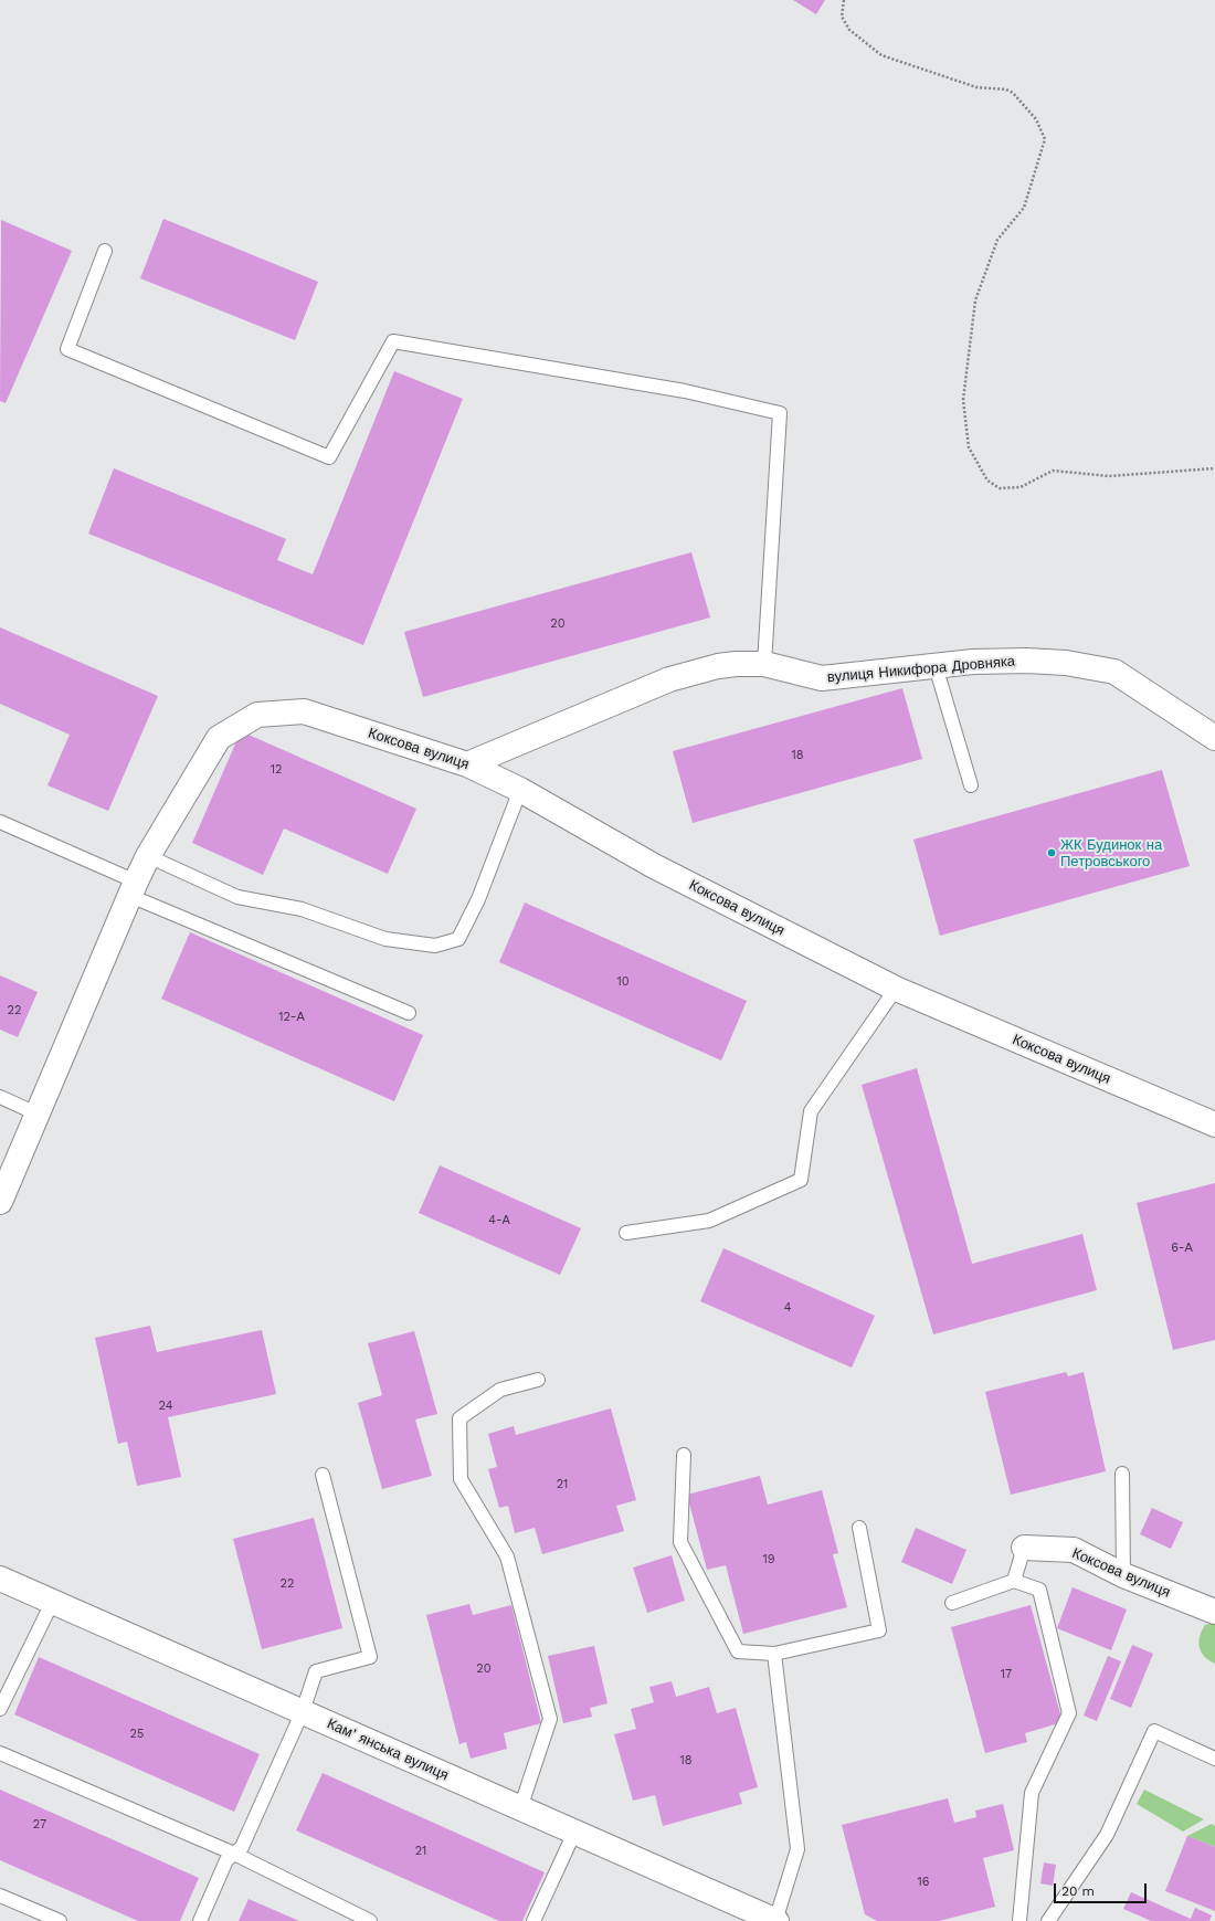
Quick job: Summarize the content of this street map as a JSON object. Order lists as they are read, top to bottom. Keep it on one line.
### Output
{"streets":{"street":["вулиця Никифора Дровняка","Коксова вулиця","Камʼянська вулиця"]},"crossings":[["вулиця Никифора Дровняка","Коксова вулиця"]],"places":["ЖК Будинок на Петровського"],"house_numbers":["20","18","12","10","22","12-А","4-А","6-А","4","24","21","19","22","20","17","25","18","27","21","16"],"scale_bar":"20 m"}
